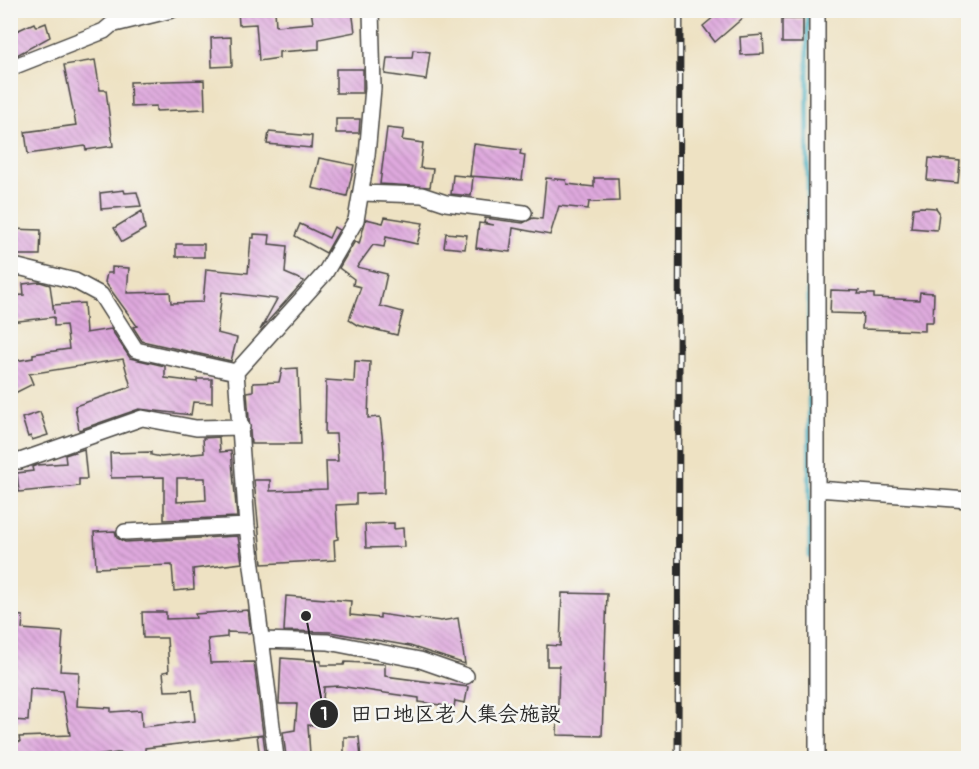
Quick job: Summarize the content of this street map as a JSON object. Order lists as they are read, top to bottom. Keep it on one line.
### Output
{"places":["田口地区老人集会施設"]}
